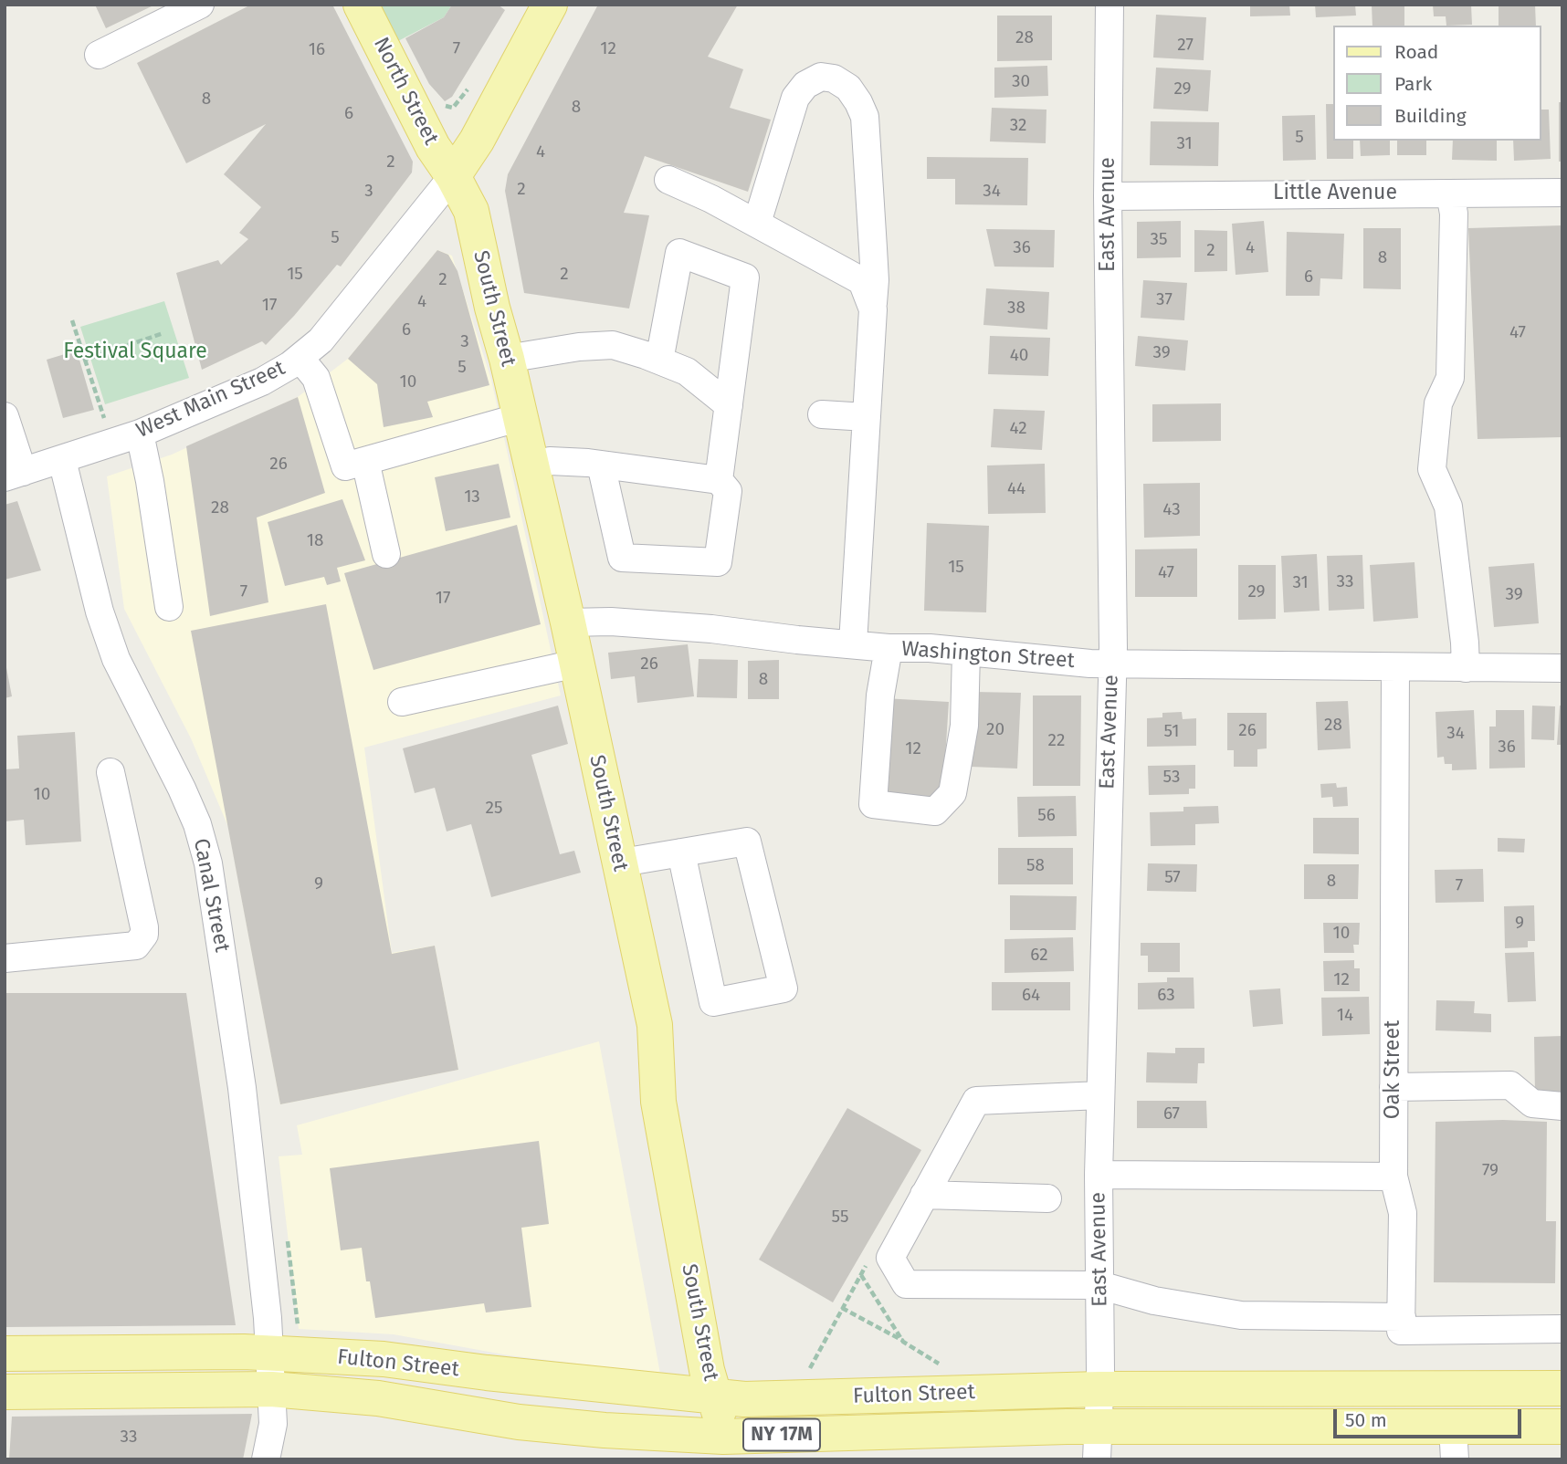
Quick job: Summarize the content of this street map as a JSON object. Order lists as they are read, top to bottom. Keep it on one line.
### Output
{"streets":{"main road":["North Street","South Street","Fulton Street","NY 17M"],"street":["Little Avenue","East Avenue","West Main Street","Washington Street","Canal Street","Oak Street"]},"crossings":[["North Street","South Street"],["North Street","West Main Street"],["Little Avenue","East Avenue"],["East Avenue","Washington Street"],["East Avenue","Fulton Street"],["South Street","West Main Street"],["South Street","Washington Street"],["South Street","Fulton Street"],["West Main Street","Canal Street"],["Washington Street","Oak Street"],["Canal Street","Fulton Street"]],"parks":["Festival Square"],"house_numbers":["28","27","7","12","16","30","29","8","8","6","32","5","31","4","2","2","3","34","5","35","36","4","2","8","15","2","6","2","37","4","17","38","6","47","3","39","40","5","10","42","26","44","13","28","43","18","15","47","33","31","7","29","39","17","26","8","28","20","26","51","34","22","36","12","53","10","25","56","58","57","8","9","7","9","10","62","12","64","63","14","67","79","55","33"],"legend":["Road","Park","Building"],"scale_bar":"50 m"}
